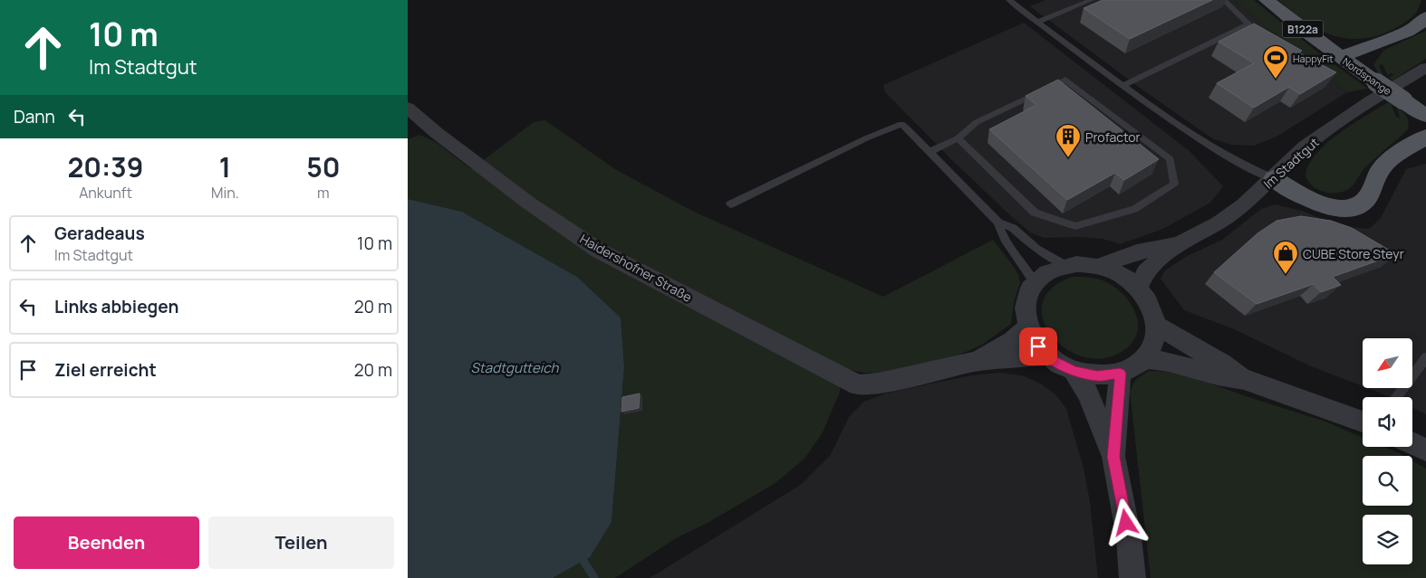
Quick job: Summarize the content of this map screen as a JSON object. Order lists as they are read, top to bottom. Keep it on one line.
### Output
{"streets":{"main road":["B122a","Nordspange"],"street":["Im Stadtgut","Haidershofner Straße"]},"water":["Stadtgutteich"],"places":{"sports":["HappyFit"],"building":["Profactor"],"shop":["CUBE Store Steyr"]},"north":"bottom left","page":{"turn":["10 m","Im Stadtgut"],"then":"Dann","eta":["20:39","Ankunft","1","Min.","50","m"],"list":[{"name":"Geradeaus","note":"Im Stadtgut","value":"10 m"},{"name":"Links abbiegen","value":"20 m"},{"name":"Ziel erreicht","value":"20 m"}],"buttons":["Beenden","Teilen"]}}
